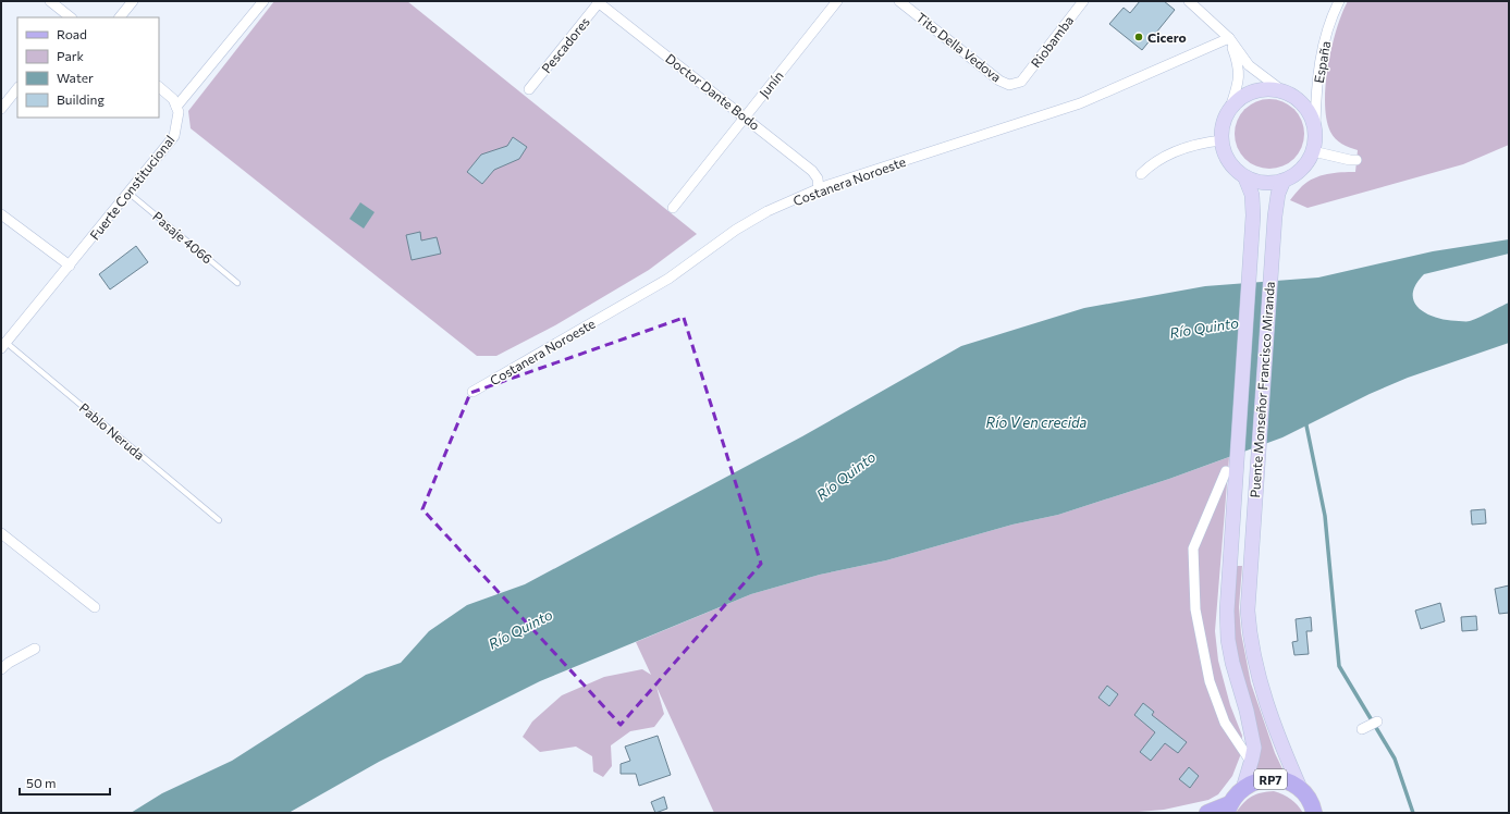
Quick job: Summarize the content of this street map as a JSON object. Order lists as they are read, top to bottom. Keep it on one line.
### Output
{"streets":{"main road":["RP7"],"street":["Riobamba","Pescadores","Tito Della Vedova","España","Junín","Doctor Dante Bodo","Costanera Noroeste","Fuerte Constitucional","Puente Monseñor Francisco Miranda"],"lane":["Pasaje 4066","Pablo Neruda"]},"crossings":[["Riobamba","Tito Della Vedova"],["Pescadores","Doctor Dante Bodo"],["España","Puente Monseñor Francisco Miranda"],["Junín","Doctor Dante Bodo"],["Doctor Dante Bodo","Costanera Noroeste"],["Fuerte Constitucional","Pasaje 4066"],["Fuerte Constitucional","Pablo Neruda"],["Puente Monseñor Francisco Miranda","RP7"]],"water":["Río Quinto","Río V en crecida"],"places":["Cicero"],"legend":["Road","Park","Water","Building"],"scale_bar":"50 m"}
